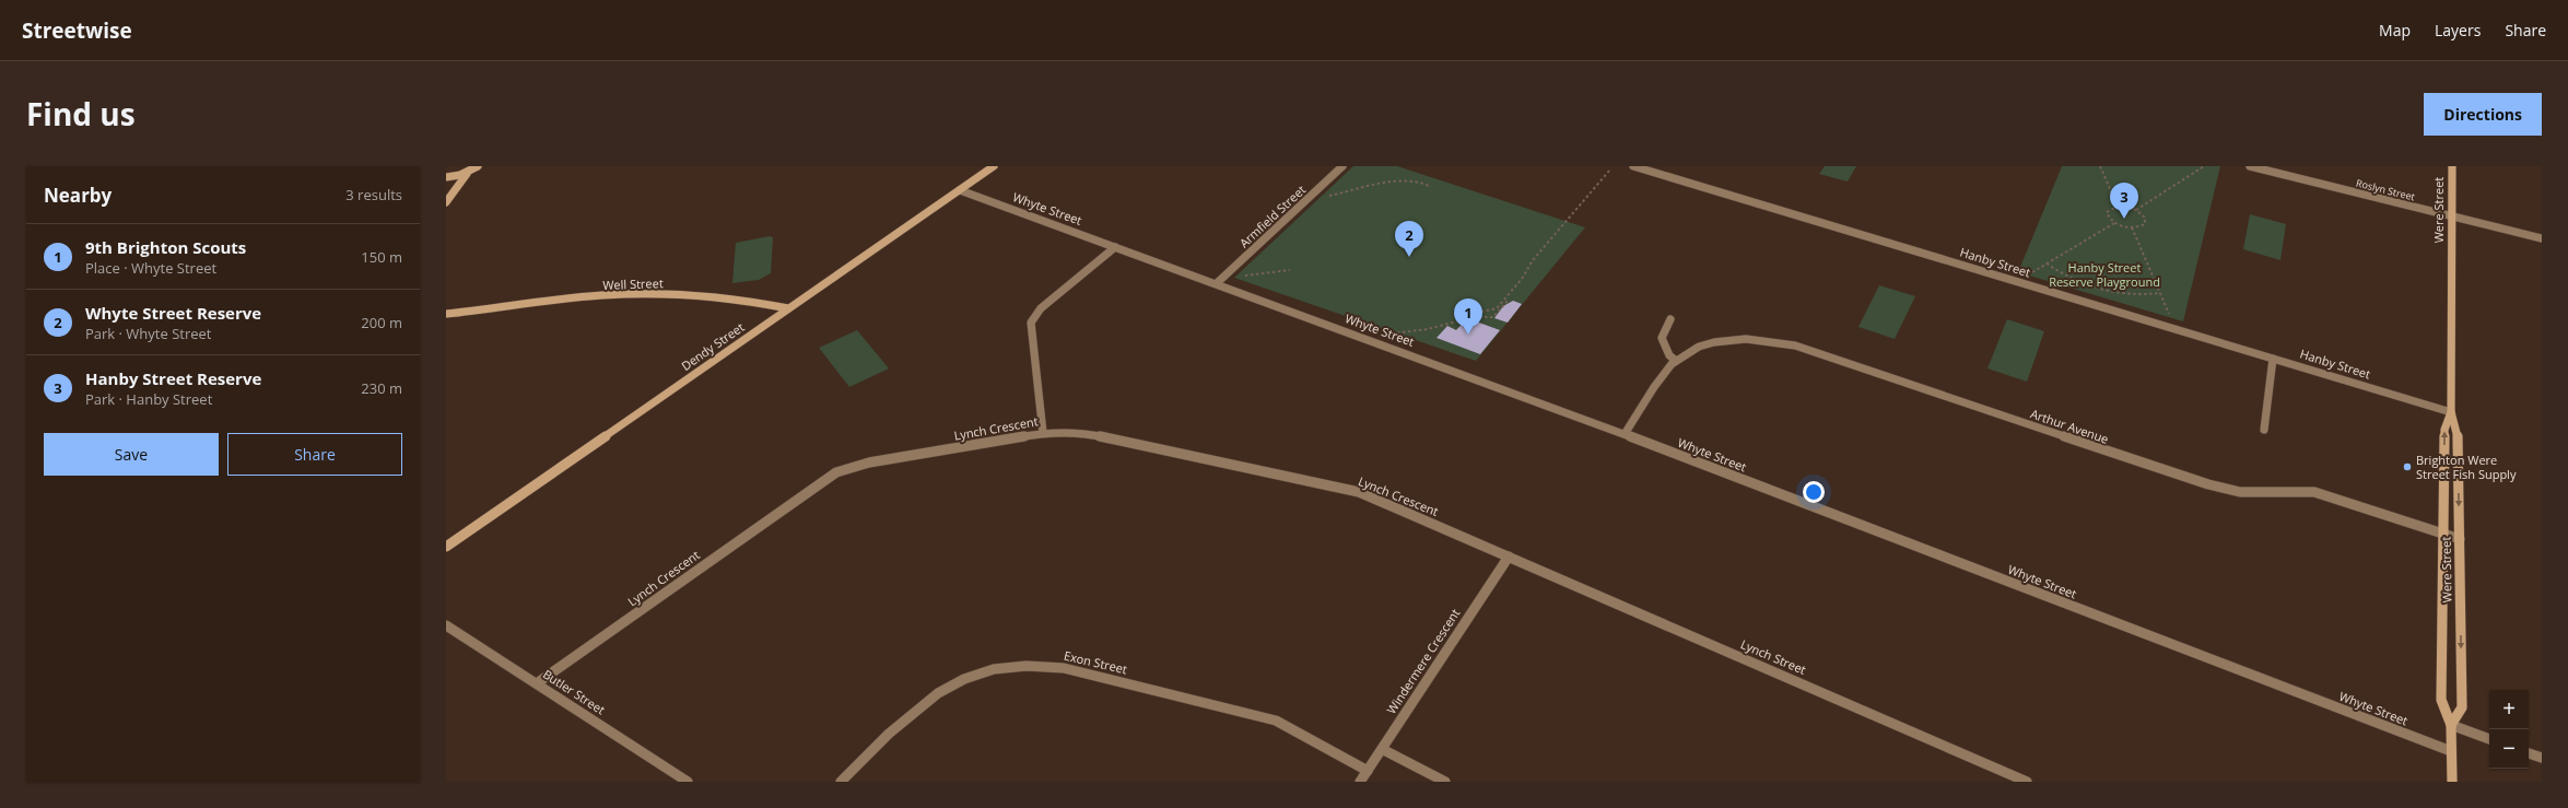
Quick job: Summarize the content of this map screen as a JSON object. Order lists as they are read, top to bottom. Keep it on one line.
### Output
{"streets":{"street":["Roslyn Street","Whyte Street","Were Street","Armfield Street","Hanby Street","Well Street","Dendy Street","Arthur Avenue","Lynch Crescent","Lynch Street","Windermere Crescent","Exon Street","Butler Street"]},"crossings":[["Roslyn Street","Were Street"],["Whyte Street","Were Street"],["Whyte Street","Armfield Street"],["Whyte Street","Dendy Street"],["Whyte Street","Arthur Avenue"],["Were Street","Hanby Street"],["Were Street","Arthur Avenue"],["Well Street","Dendy Street"],["Lynch Crescent","Lynch Street"],["Lynch Crescent","Windermere Crescent"],["Lynch Crescent","Butler Street"],["Lynch Street","Windermere Crescent"],["Windermere Crescent","Exon Street"]],"parks":["Hanby Street Reserve Playground"],"places":["Brighton Were Street Fish Supply"],"page":{"header":"Streetwise","nav":["Map","Layers","Share"],"title":"Find us","buttons":["Directions",["Save","Share"]],"heading":["Nearby","3 results"],"pins":["3","2","1"],"list":[{"mark":"1","name":"9th Brighton Scouts","note":"Place · Whyte Street","value":"150 m"},{"mark":"2","name":"Whyte Street Reserve","note":"Park · Whyte Street","value":"200 m"},{"mark":"3","name":"Hanby Street Reserve","note":"Park · Hanby Street","value":"230 m"}],"map_buttons":["+","−"]}}
